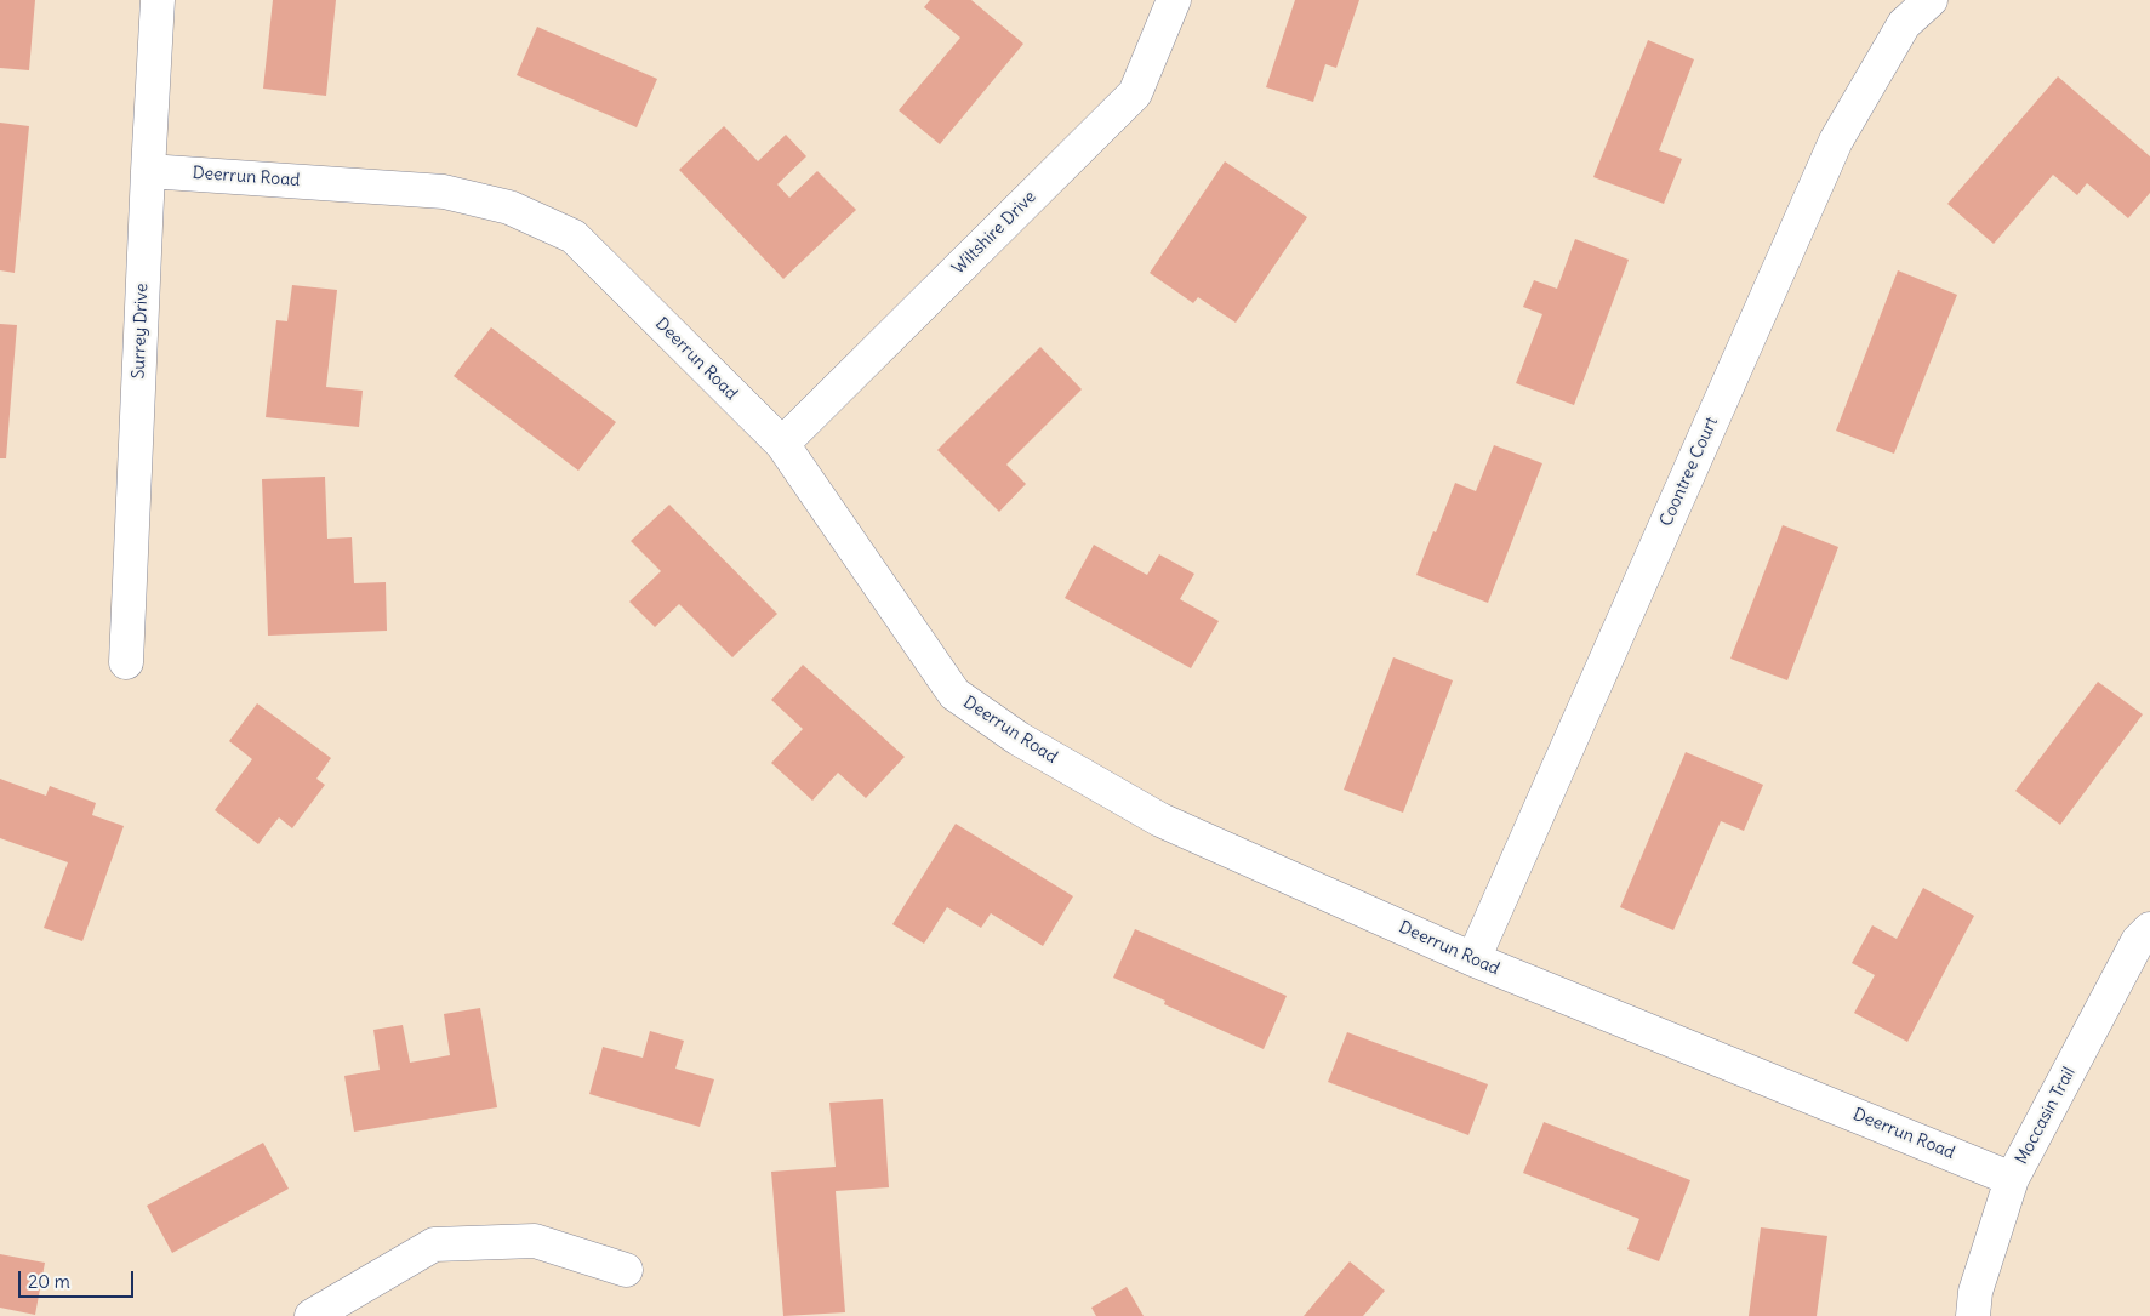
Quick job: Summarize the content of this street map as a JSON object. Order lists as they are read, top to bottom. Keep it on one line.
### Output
{"streets":{"street":["Deerrun Road","Wiltshire Drive","Surrey Drive","Coontree Court","Moccasin Trail"]},"crossings":[["Deerrun Road","Wiltshire Drive"],["Deerrun Road","Surrey Drive"],["Deerrun Road","Coontree Court"],["Deerrun Road","Moccasin Trail"]],"scale_bar":"20 m"}
